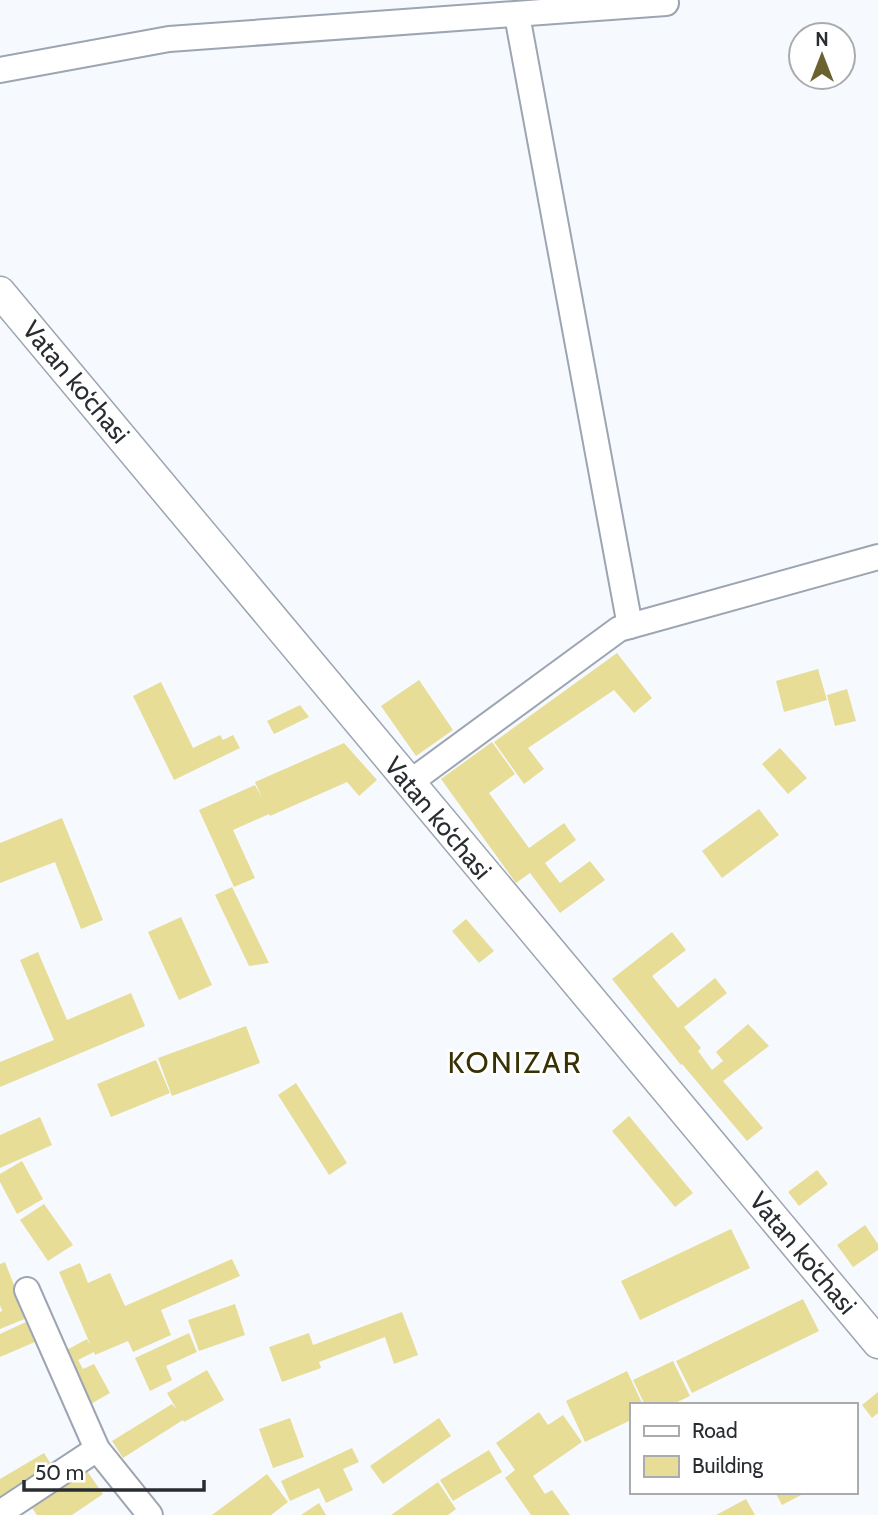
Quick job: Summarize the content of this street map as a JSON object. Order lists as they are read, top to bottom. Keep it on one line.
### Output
{"streets":{"street":["Vatan ko‘chasi"]},"districts":["KONIZAR"],"legend":["Road","Building"],"scale_bar":"50 m","north":"top"}
